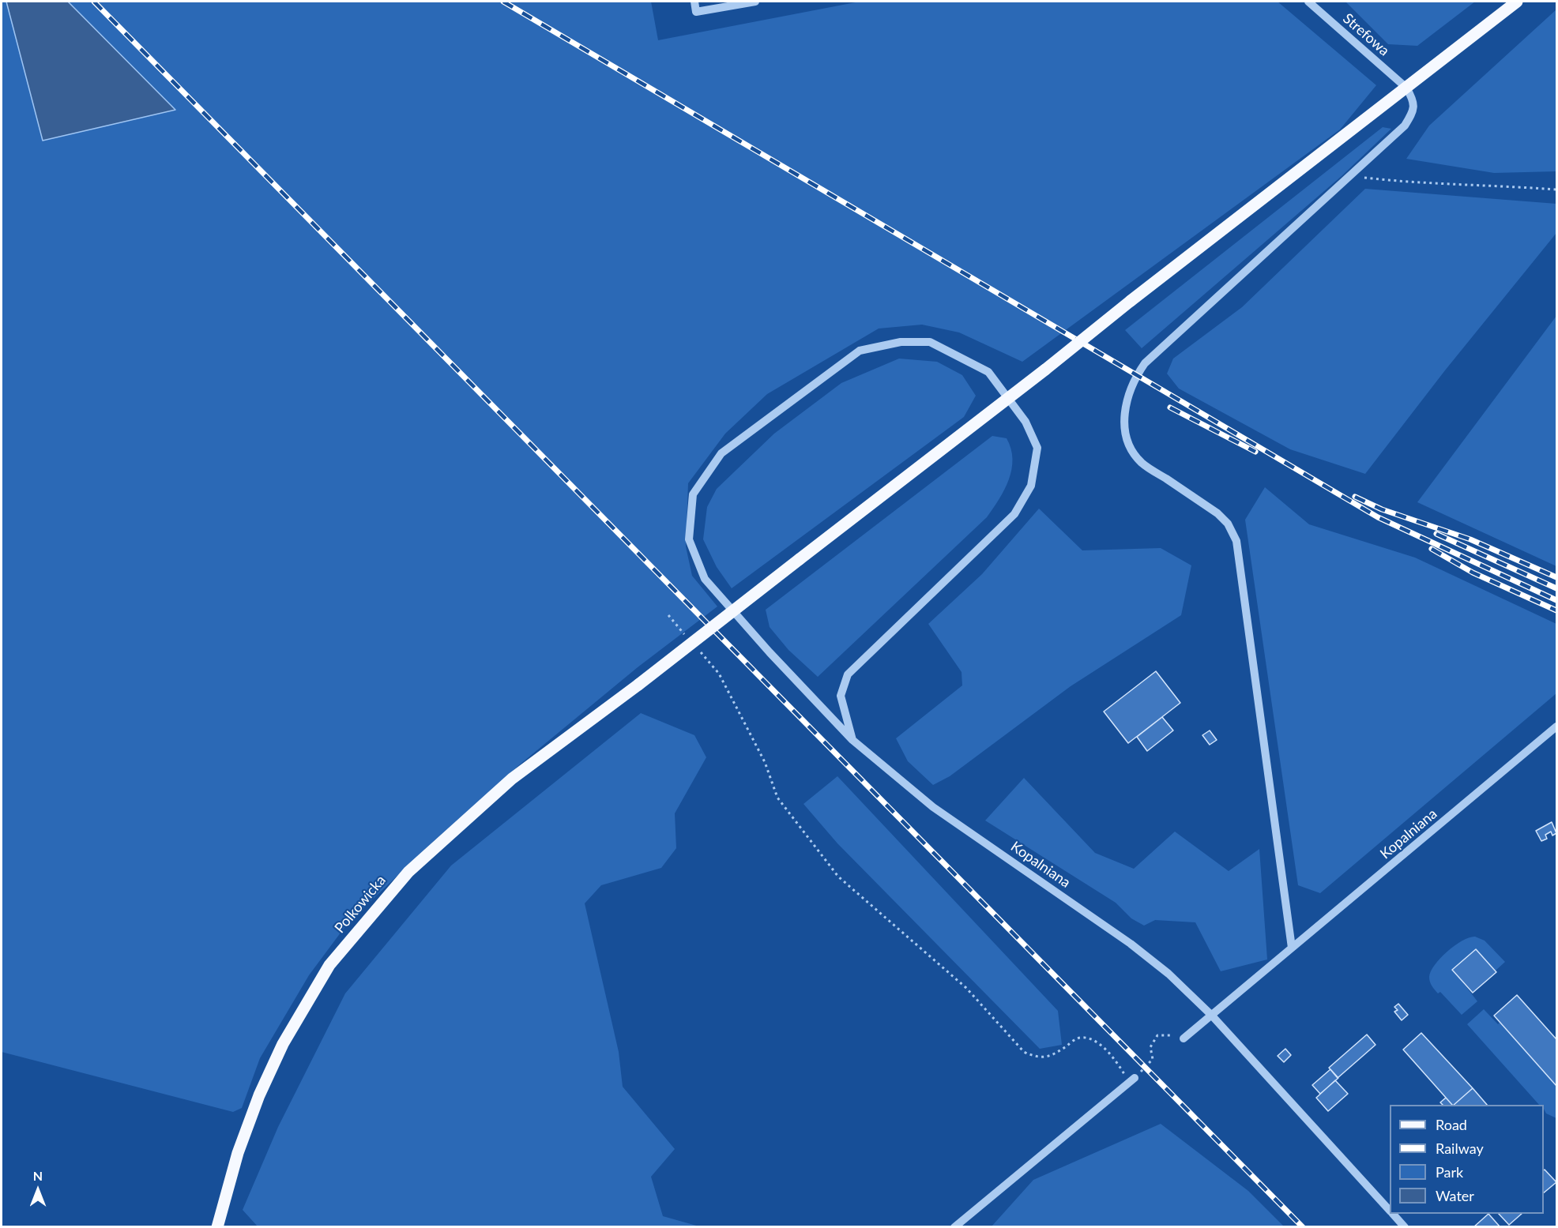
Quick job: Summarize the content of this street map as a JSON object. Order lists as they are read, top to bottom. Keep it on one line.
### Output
{"streets":{"main road":["Polkowicka"],"street":["Strefowa","Kopalniana"]},"crossings":[["Strefowa","Polkowicka"],["Kopalniana","Polkowicka"]],"legend":["Road","Railway","Park","Water"],"north":"top"}
